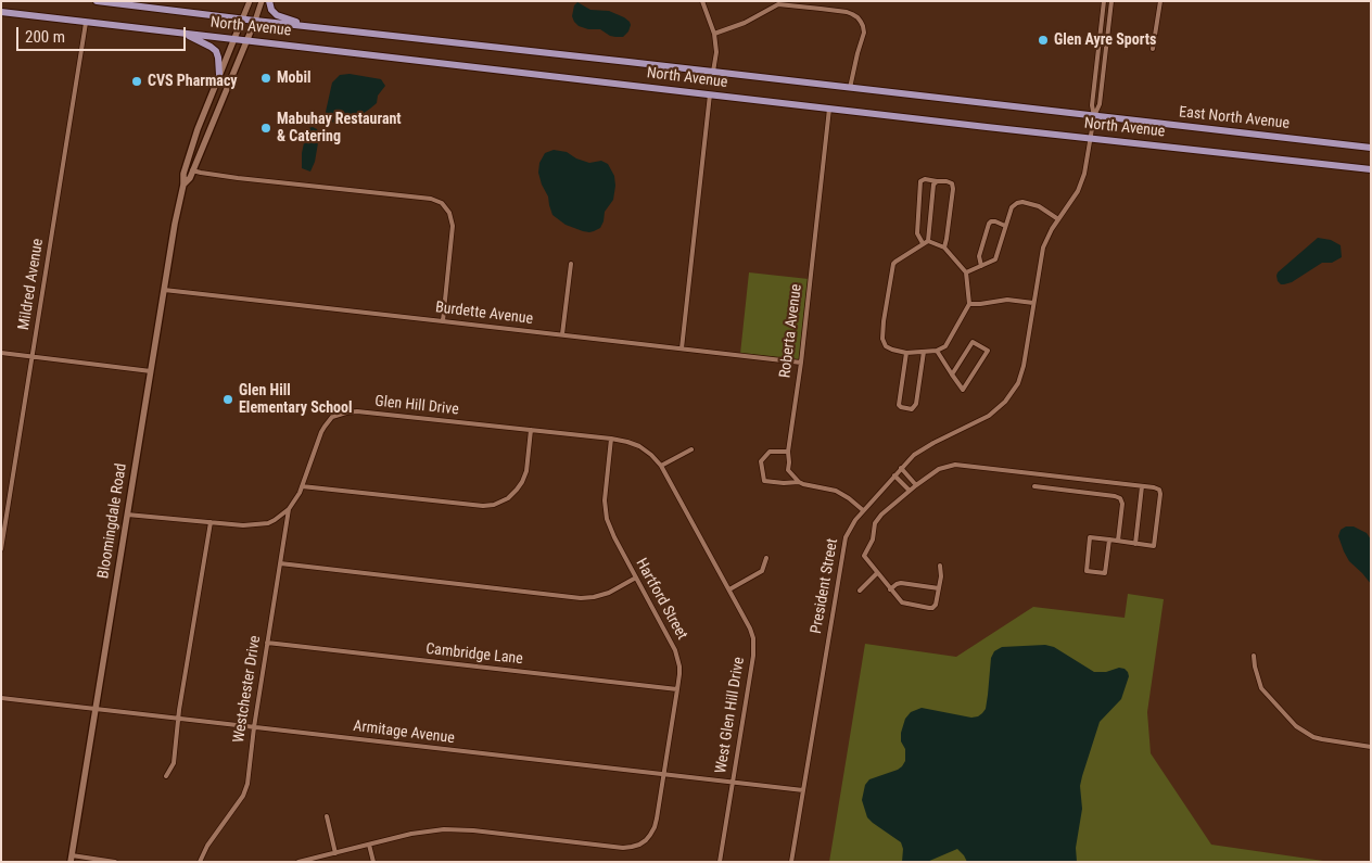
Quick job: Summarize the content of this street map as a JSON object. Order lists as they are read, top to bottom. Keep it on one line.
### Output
{"streets":{"main road":["North Avenue","East North Avenue","Bloomingdale Road"],"street":["Mildred Avenue","Burdette Avenue","Roberta Avenue","Glen Hill Drive","President Street","Hartford Street","Cambridge Lane","Westchester Drive","West Glen Hill Drive","Armitage Avenue"]},"crossings":[["North Avenue","East North Avenue"],["North Avenue","Mildred Avenue"],["North Avenue","Roberta Avenue"],["North Avenue","Bloomingdale Road"],["North Avenue","President Street"],["East North Avenue","President Street"],["Burdette Avenue","Roberta Avenue"],["Burdette Avenue","Bloomingdale Road"],["Glen Hill Drive","Bloomingdale Road"],["Glen Hill Drive","Hartford Street"],["Glen Hill Drive","Westchester Drive"],["Glen Hill Drive","West Glen Hill Drive"],["Bloomingdale Road","Armitage Avenue"],["President Street","Armitage Avenue"],["Hartford Street","Cambridge Lane"],["Hartford Street","Armitage Avenue"],["Cambridge Lane","Westchester Drive"],["Westchester Drive","Armitage Avenue"],["West Glen Hill Drive","Armitage Avenue"]],"places":["Glen Ayre Sports","Mobil","CVS Pharmacy","Mabuhay Restaurant & Catering","Glen Hill Elementary School"],"scale_bar":"200 m"}
